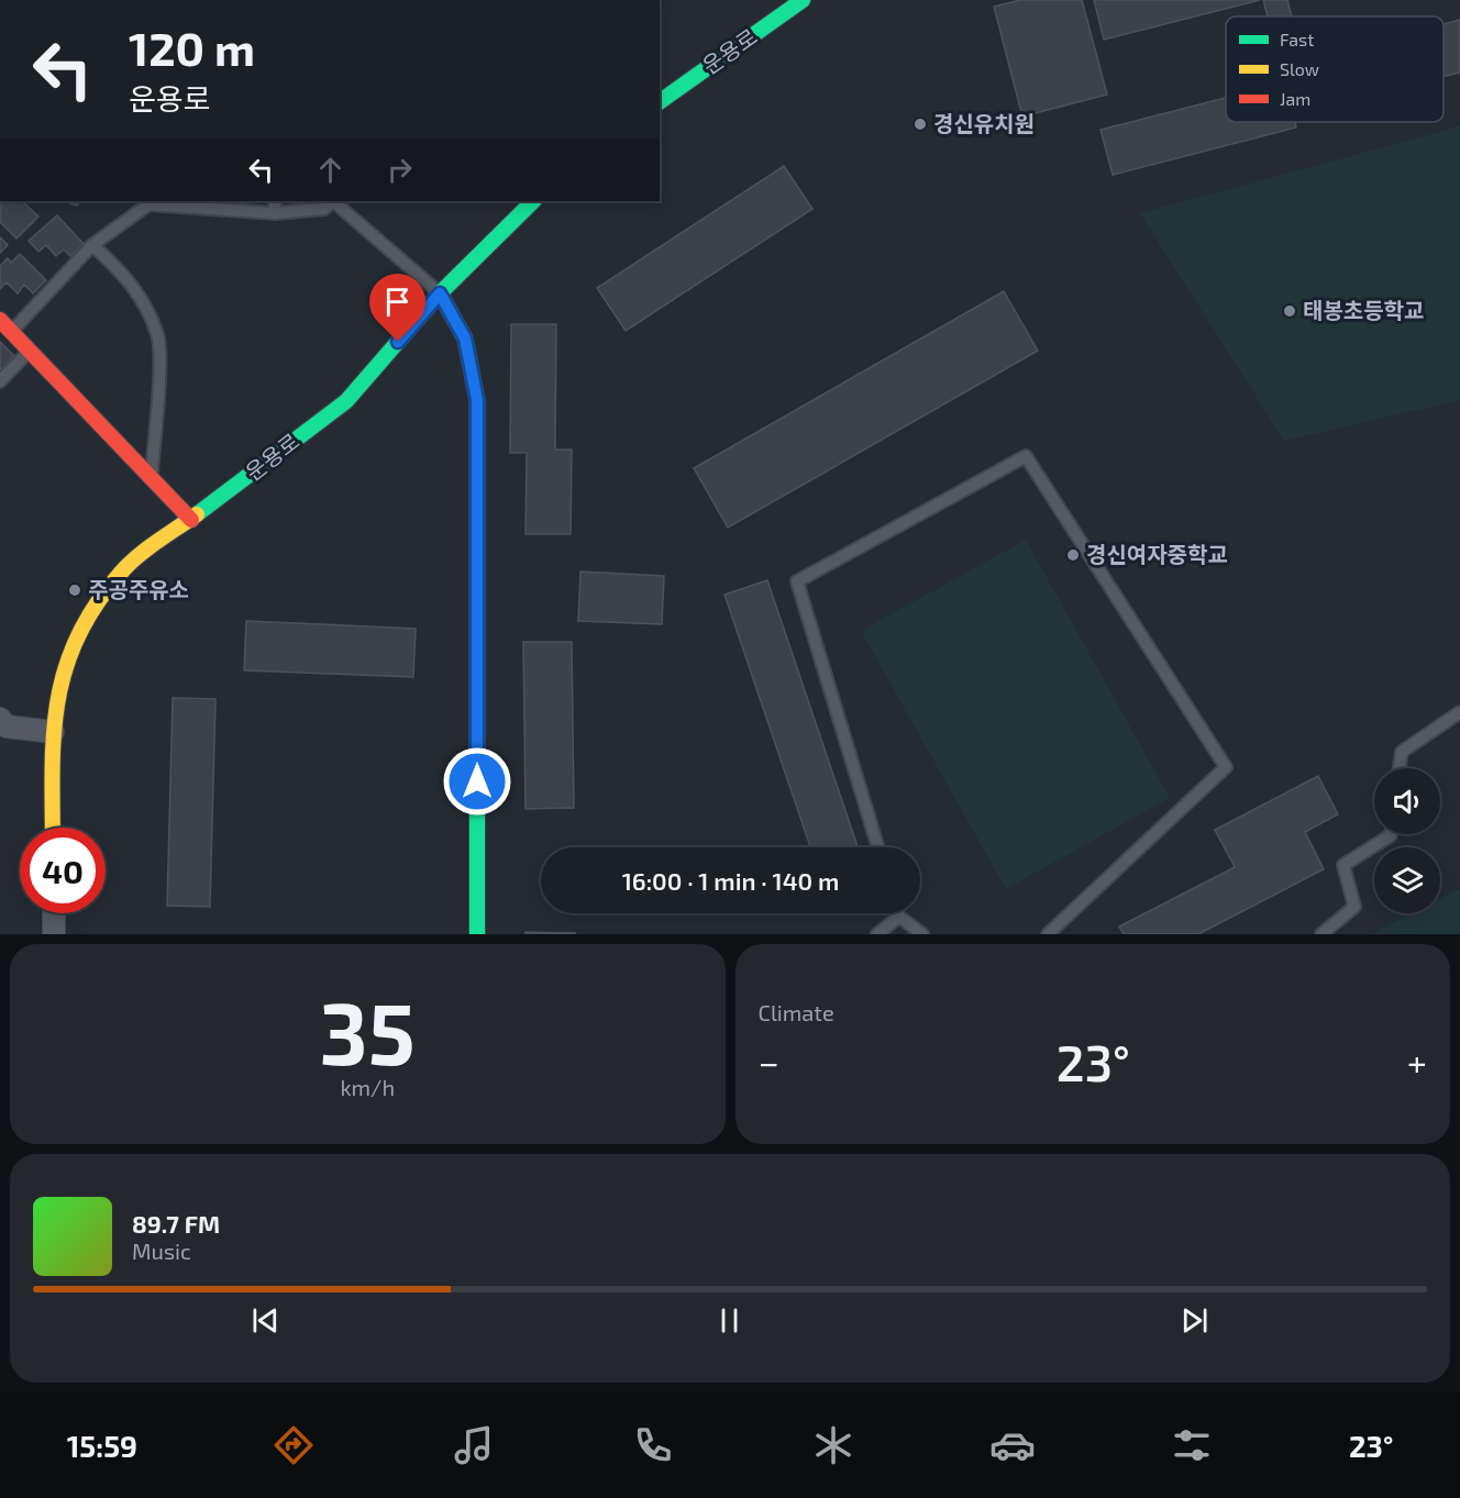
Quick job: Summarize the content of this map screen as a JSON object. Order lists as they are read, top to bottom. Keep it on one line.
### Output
{"streets":{"street":["운용로"]},"places":["경신유치원","태봉초등학교","경신여자중학교","주공주유소"],"legend":["Fast","Slow","Jam"],"page":{"turn":["120 m","운용로"],"limit":"40","trip":"16:00 · 1 min · 140 m","tile":[["35","km/h"],"Climate"],"heat":["−","23°","+"],"song":["89.7 FM","Music"],"tabs":["15:59","23°"]}}
